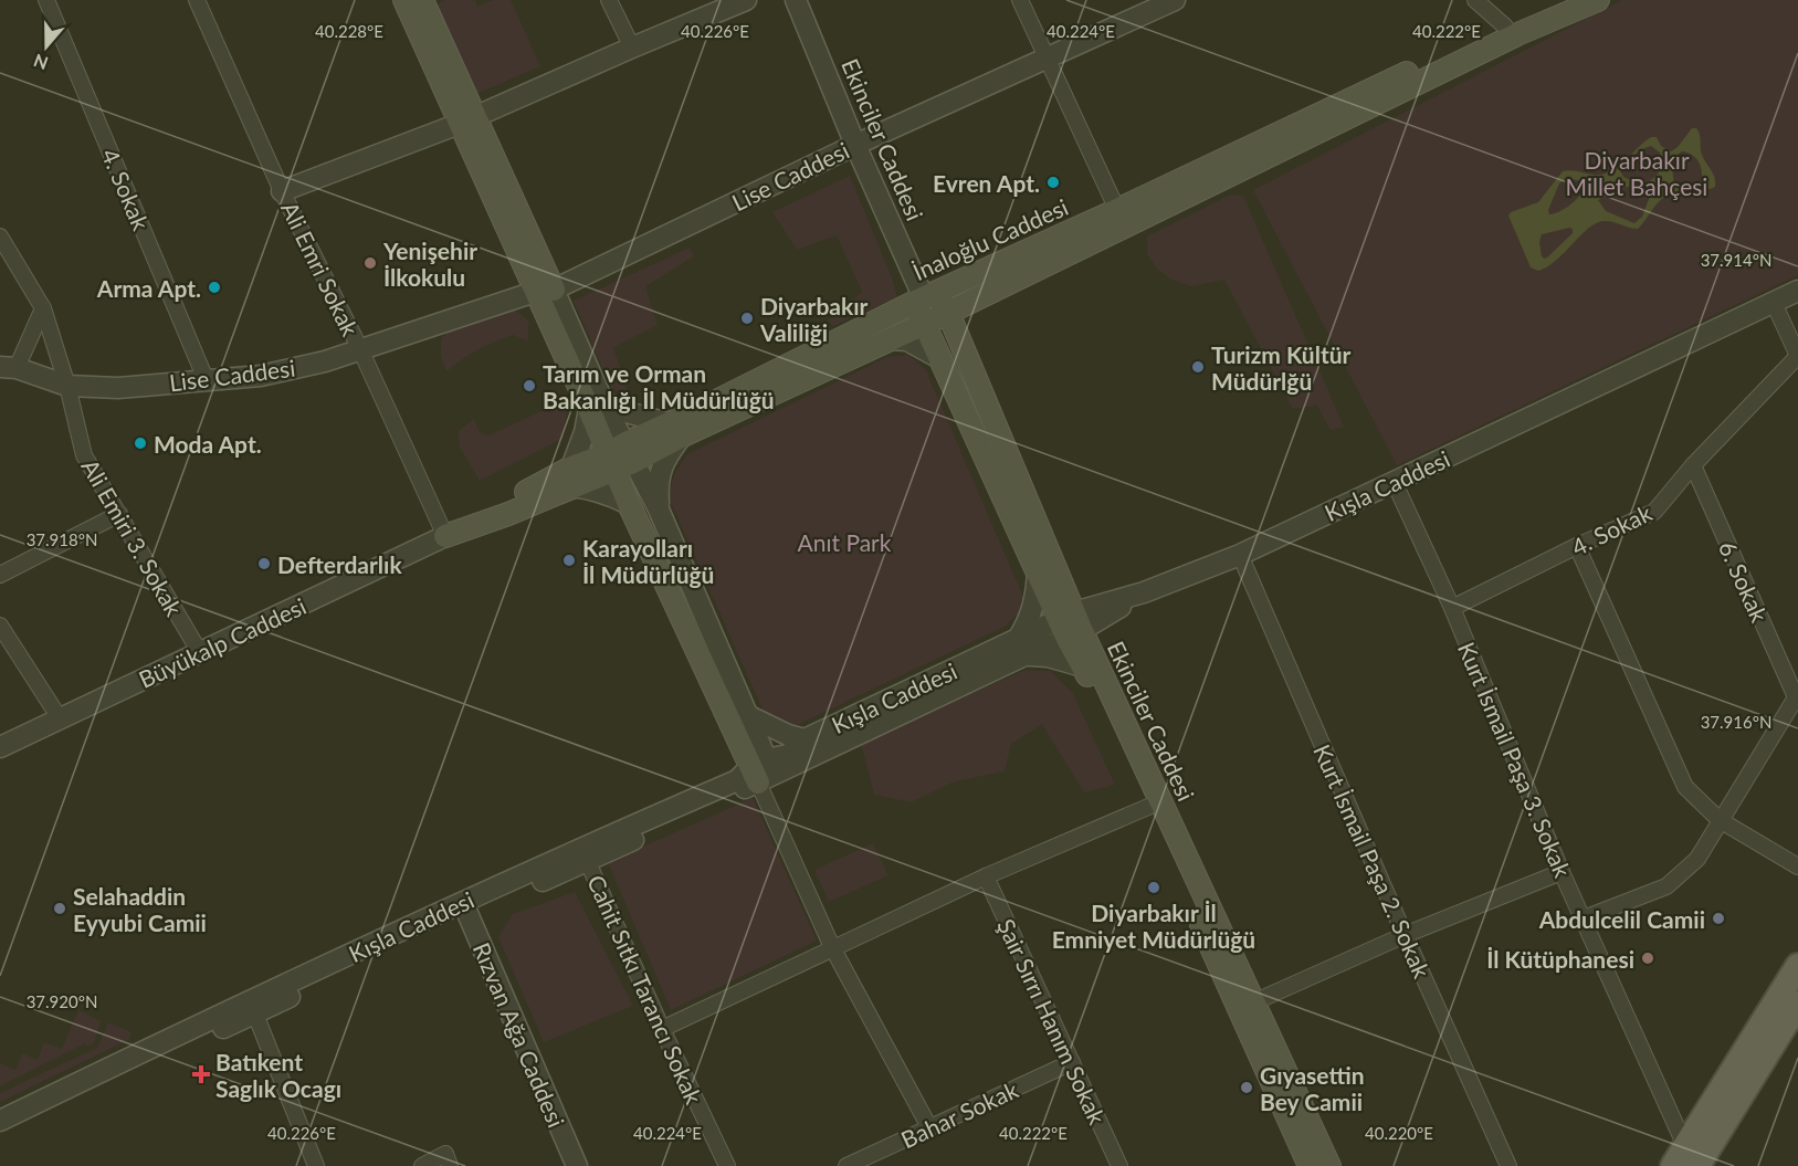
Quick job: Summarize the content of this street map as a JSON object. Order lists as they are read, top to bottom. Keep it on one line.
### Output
{"streets":{"main road":["Ekinciler Caddesi","İnaloğlu Caddesi"],"street":["Lise Caddesi","4. Sokak","Ali Emri Sokak","Kışla Caddesi","Ali Emiri 3. Sokak","6. Sokak","Büyükalp Caddesi","Kurt İsmail Paşa 3. Sokak","Kurt İsmail Paşa 2. Sokak","Cahit Sıtkı Tarancı Sokak","Şair Sırrı Hanım Sokak","Rızvan Ağa Caddesi","Bahar Sokak"]},"crossings":[["Ekinciler Caddesi","Lise Caddesi"],["Ekinciler Caddesi","İnaloğlu Caddesi"],["Ekinciler Caddesi","Kışla Caddesi"],["Lise Caddesi","4. Sokak"],["Lise Caddesi","Ali Emri Sokak"],["Lise Caddesi","Ali Emiri 3. Sokak"],["4. Sokak","6. Sokak"],["4. Sokak","Kurt İsmail Paşa 3. Sokak"],["Ali Emri Sokak","Büyükalp Caddesi"],["Kışla Caddesi","Kurt İsmail Paşa 3. Sokak"],["Kışla Caddesi","Kurt İsmail Paşa 2. Sokak"],["Kışla Caddesi","Cahit Sıtkı Tarancı Sokak"],["Kışla Caddesi","Rızvan Ağa Caddesi"],["Ali Emiri 3. Sokak","Büyükalp Caddesi"],["Şair Sırrı Hanım Sokak","Bahar Sokak"]],"parks":["Diyarbakır Millet Bahçesi","Anıt Park"],"places":{"other":["Evren Apt.","Yenişehir İlkokulu","Arma Apt.","Diyarbakır Valiliği","Turizm Kültür Müdürlğü","Tarım ve Orman Bakanlığı İl Müdürlüğü","Moda Apt.","Karayolları İl Müdürlüğü","Defterdarlık","Diyarbakır İl Emniyet Müdürlüğü","Selahaddin Eyyubi Camii","Abdulcelil Camii","İl Kütüphanesi","Gıyasettin Bey Camii"],"health":["Batıkent Saglık Ocagı"]},"north":"bottom","coordinates":["40.228°E","40.226°E","40.224°E","40.222°E","37.914°N","37.918°N","37.916°N","37.920°N","40.220°E"]}
